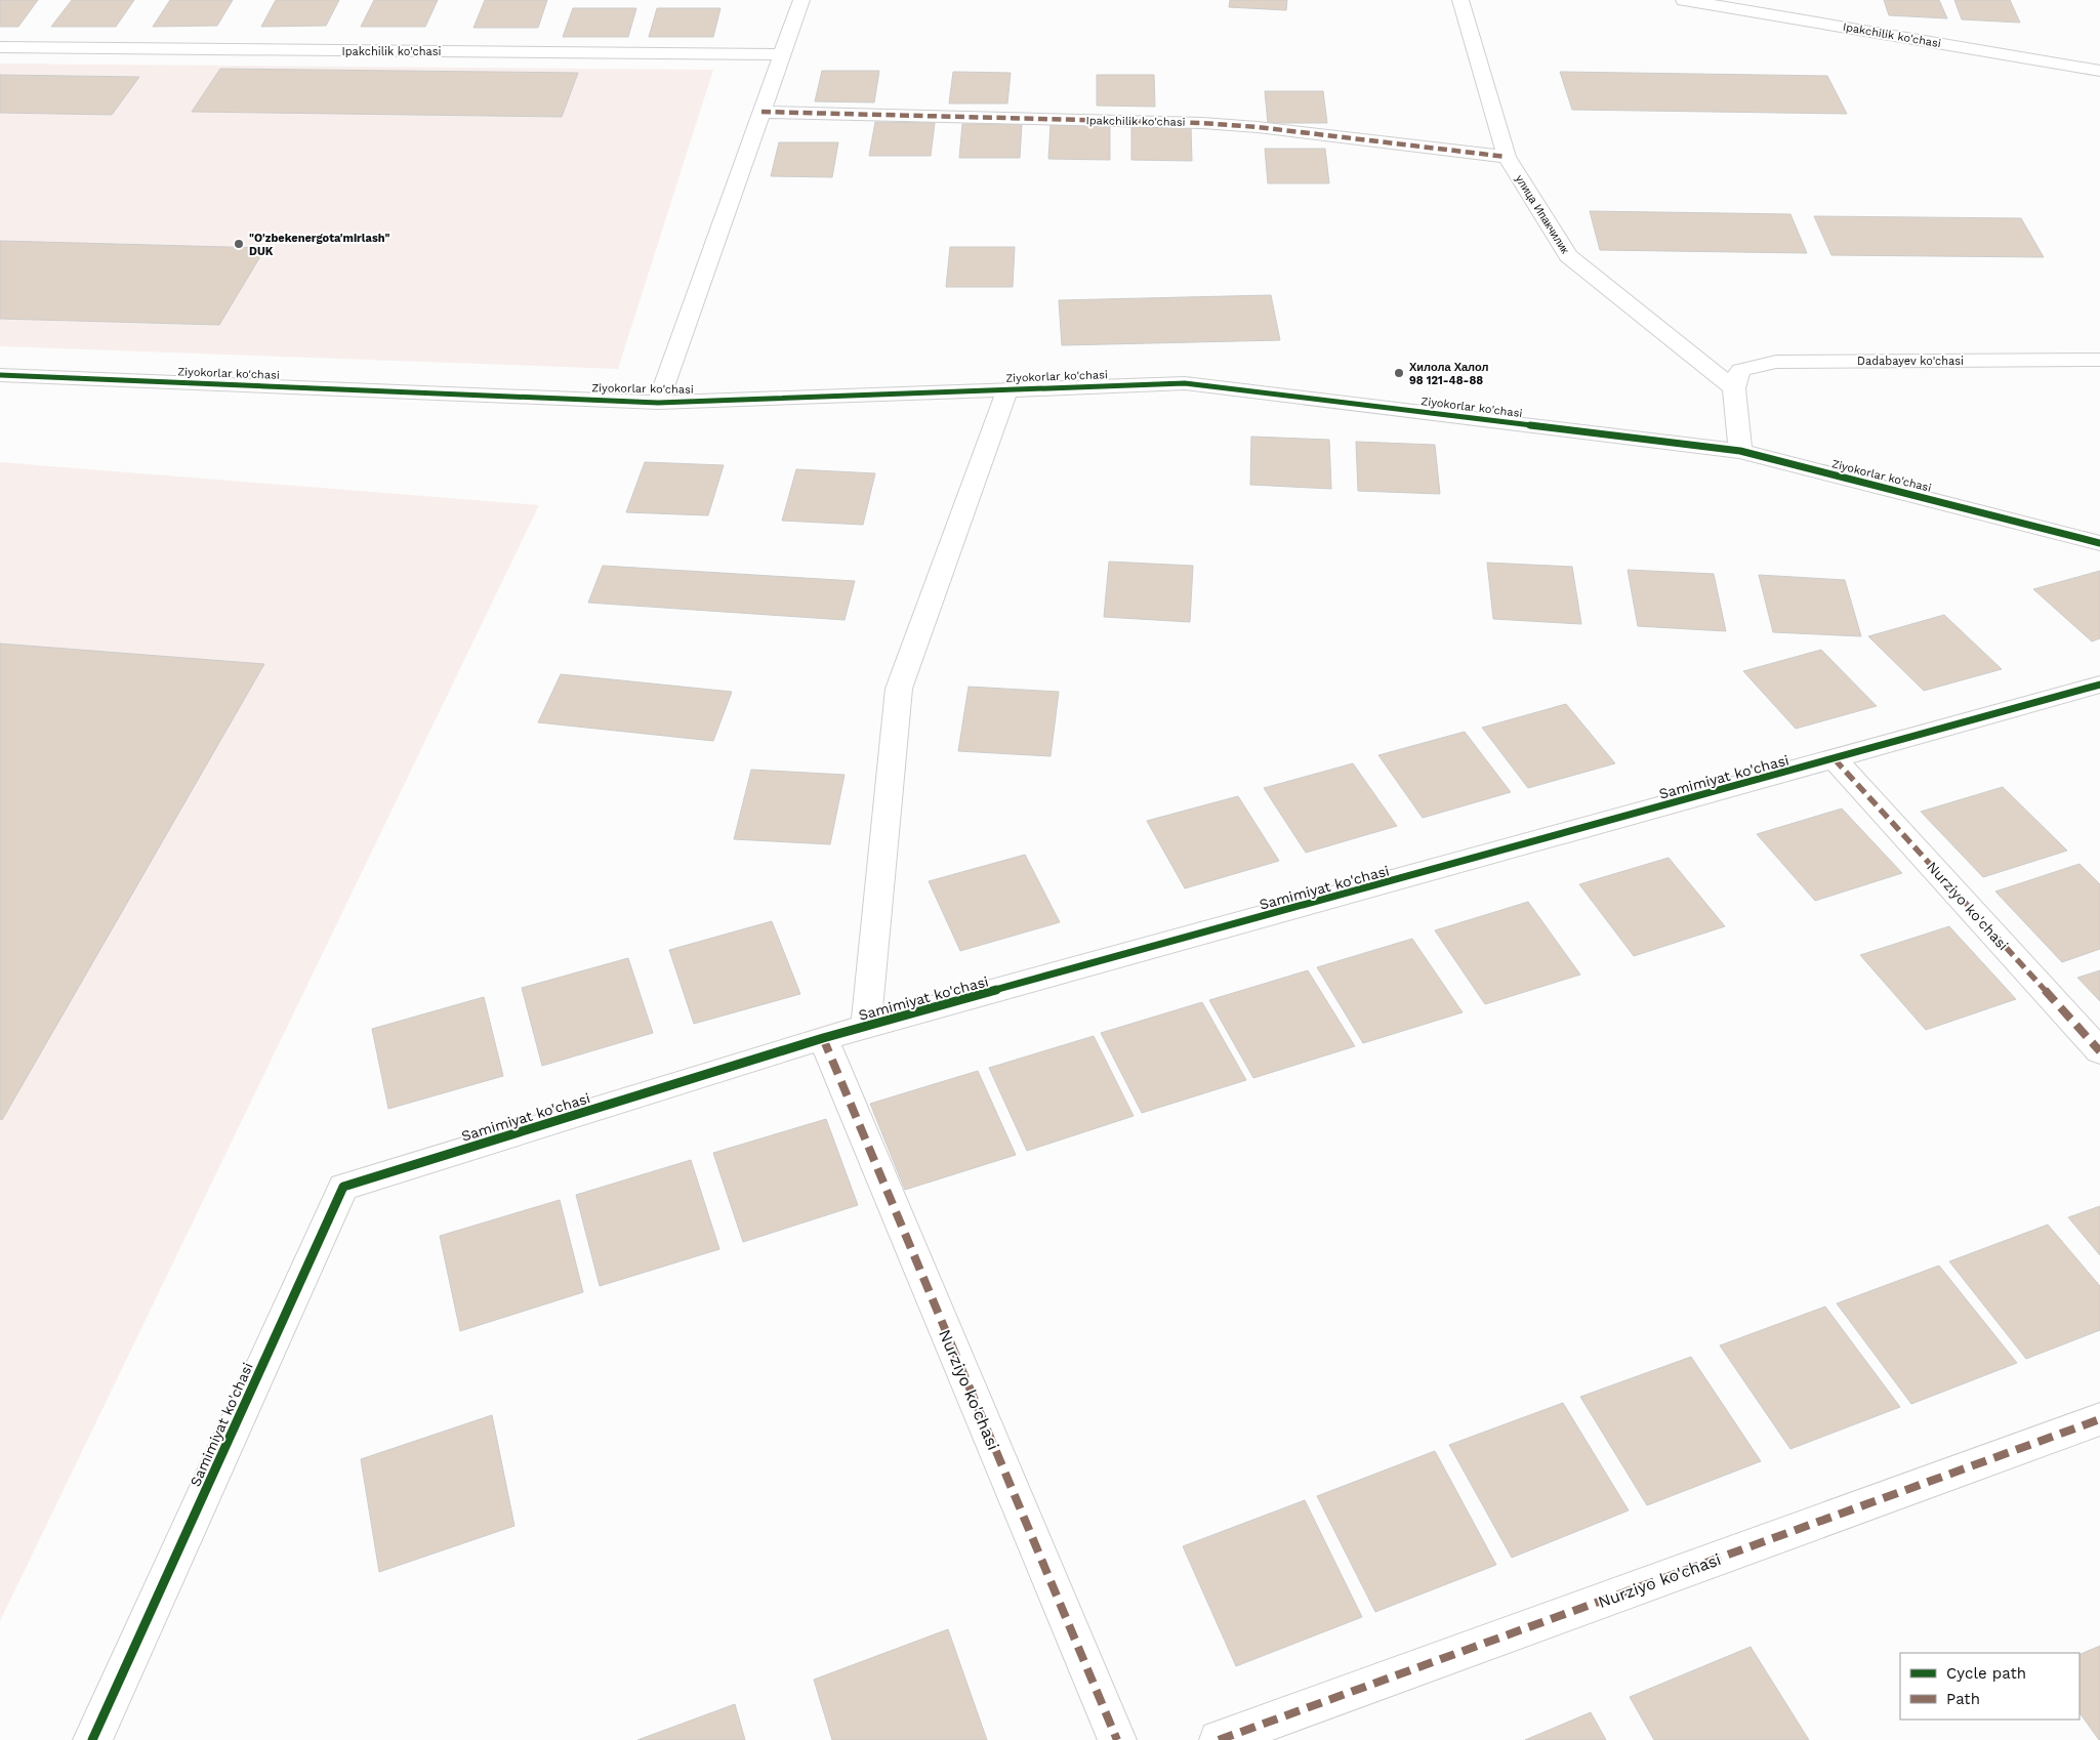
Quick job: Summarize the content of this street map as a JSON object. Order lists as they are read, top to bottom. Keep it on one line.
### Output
{"streets":{"street":["Ipakchilik ko'chasi","улица Ипакчилик","Dadabayev ko'chasi","Ziyokorlar ko'chasi","Samimiyat ko'chasi","Nurziyo ko'chasi"]},"crossings":[["Ipakchilik ko'chasi","улица Ипакчилик"],["улица Ипакчилик","Dadabayev ko'chasi"],["Samimiyat ko'chasi","Nurziyo ko'chasi"]],"places":["\"O'zbekenergota'mirlash\" DUK","Хилола Халол 98 121-48-88"],"legend":["Cycle path","Path"]}
